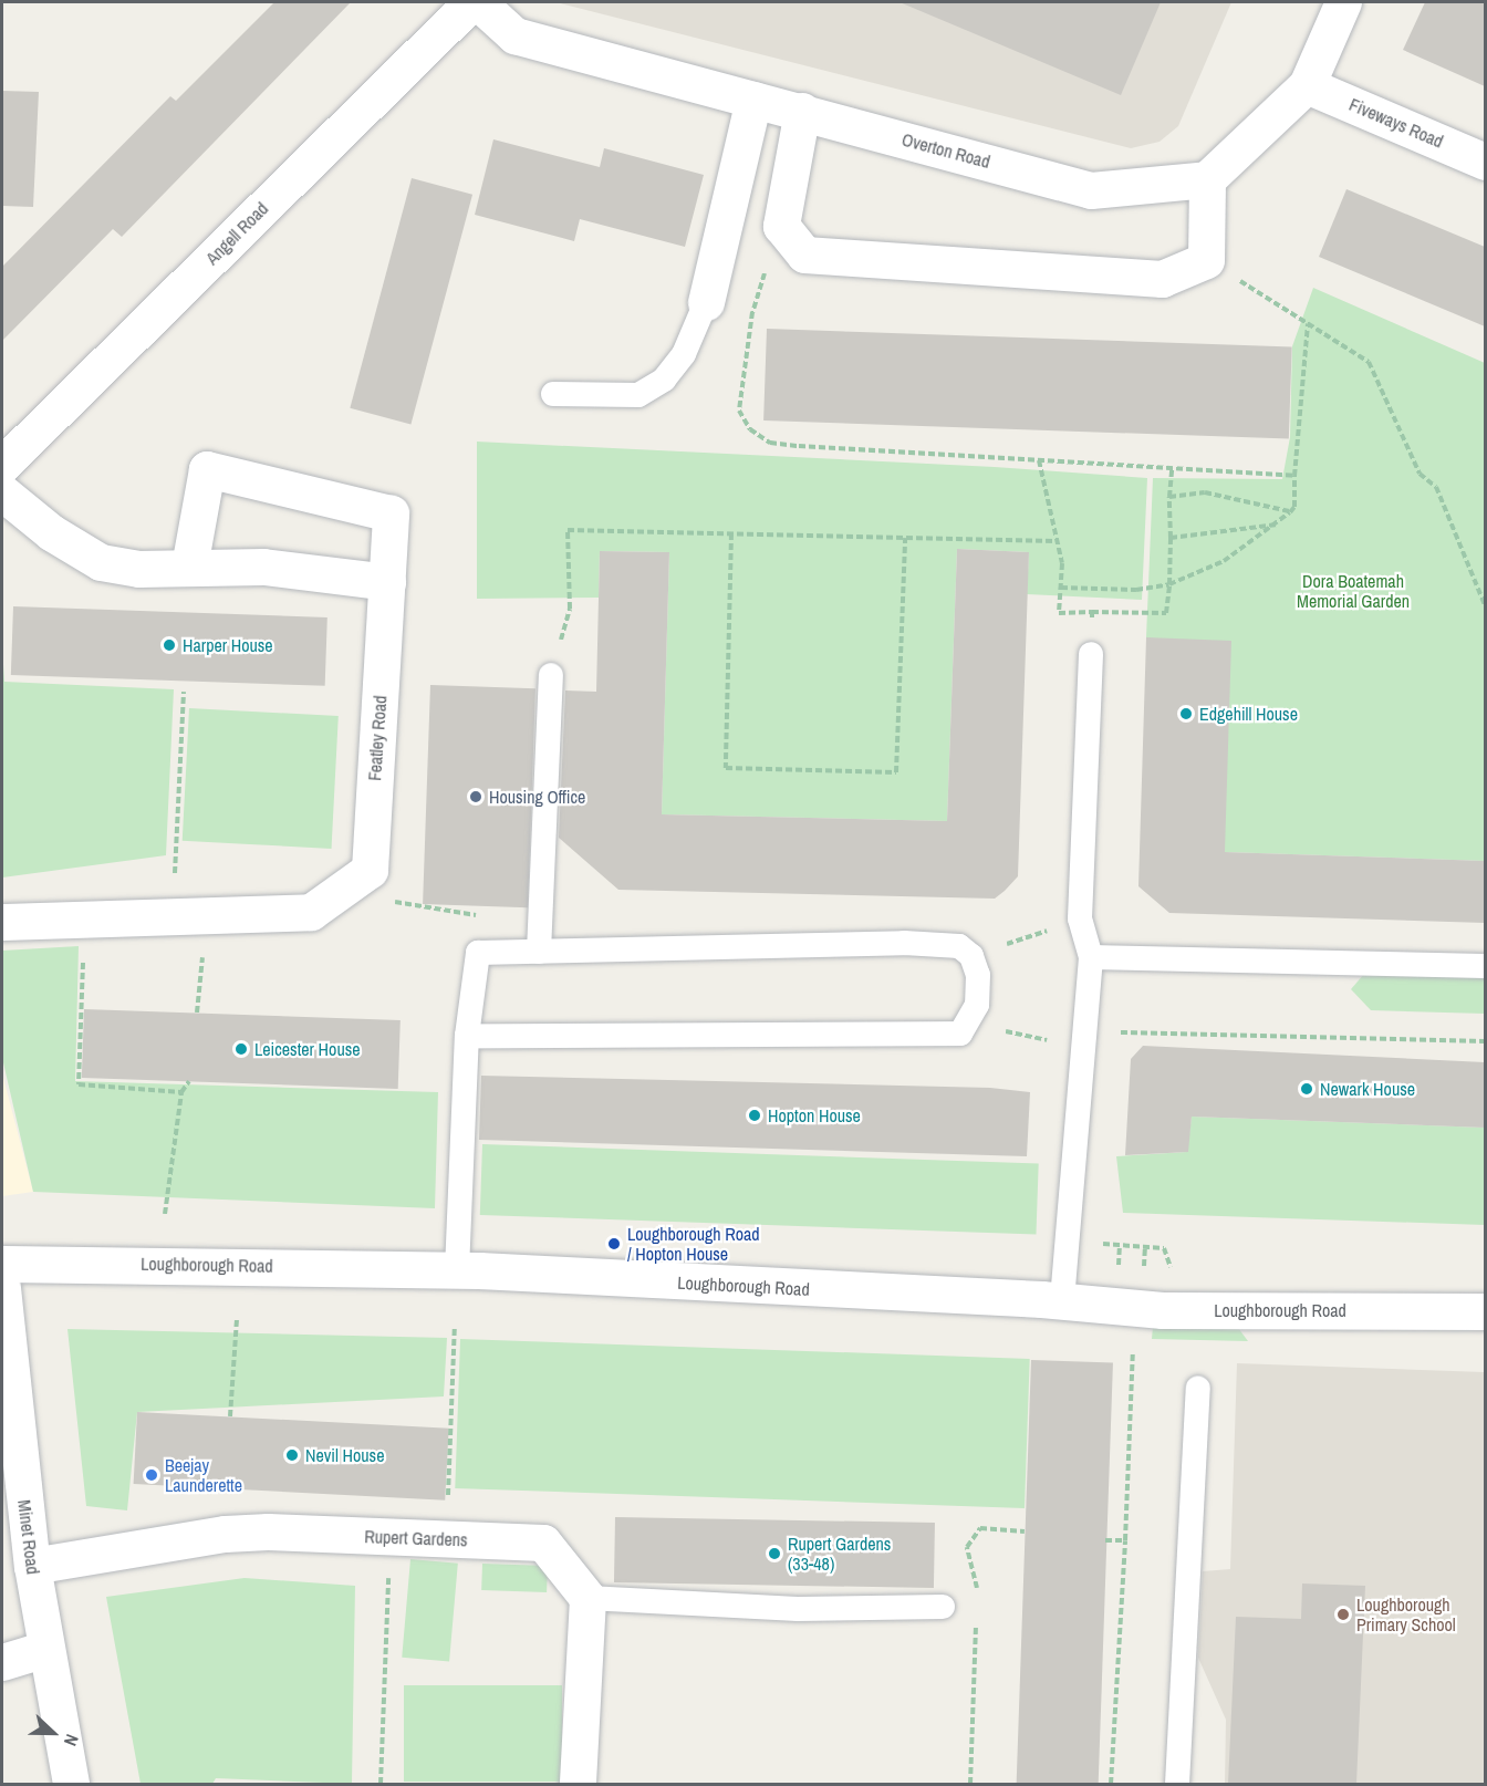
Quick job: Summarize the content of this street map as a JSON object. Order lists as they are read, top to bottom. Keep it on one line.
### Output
{"streets":{"street":["Fiveways Road","Overton Road","Angell Road","Featley Road","Loughborough Road","Minet Road","Rupert Gardens"]},"crossings":[["Minet Road","Rupert Gardens"]],"parks":["Dora Boatemah Memorial Garden"],"places":["Harper House","Edgehill House","Housing Office","Leicester House","Newark House","Hopton House","Loughborough Road / Hopton House","Nevil House","Beejay Launderette","Rupert Gardens (33-48)","Loughborough Primary School"],"north":"right"}
